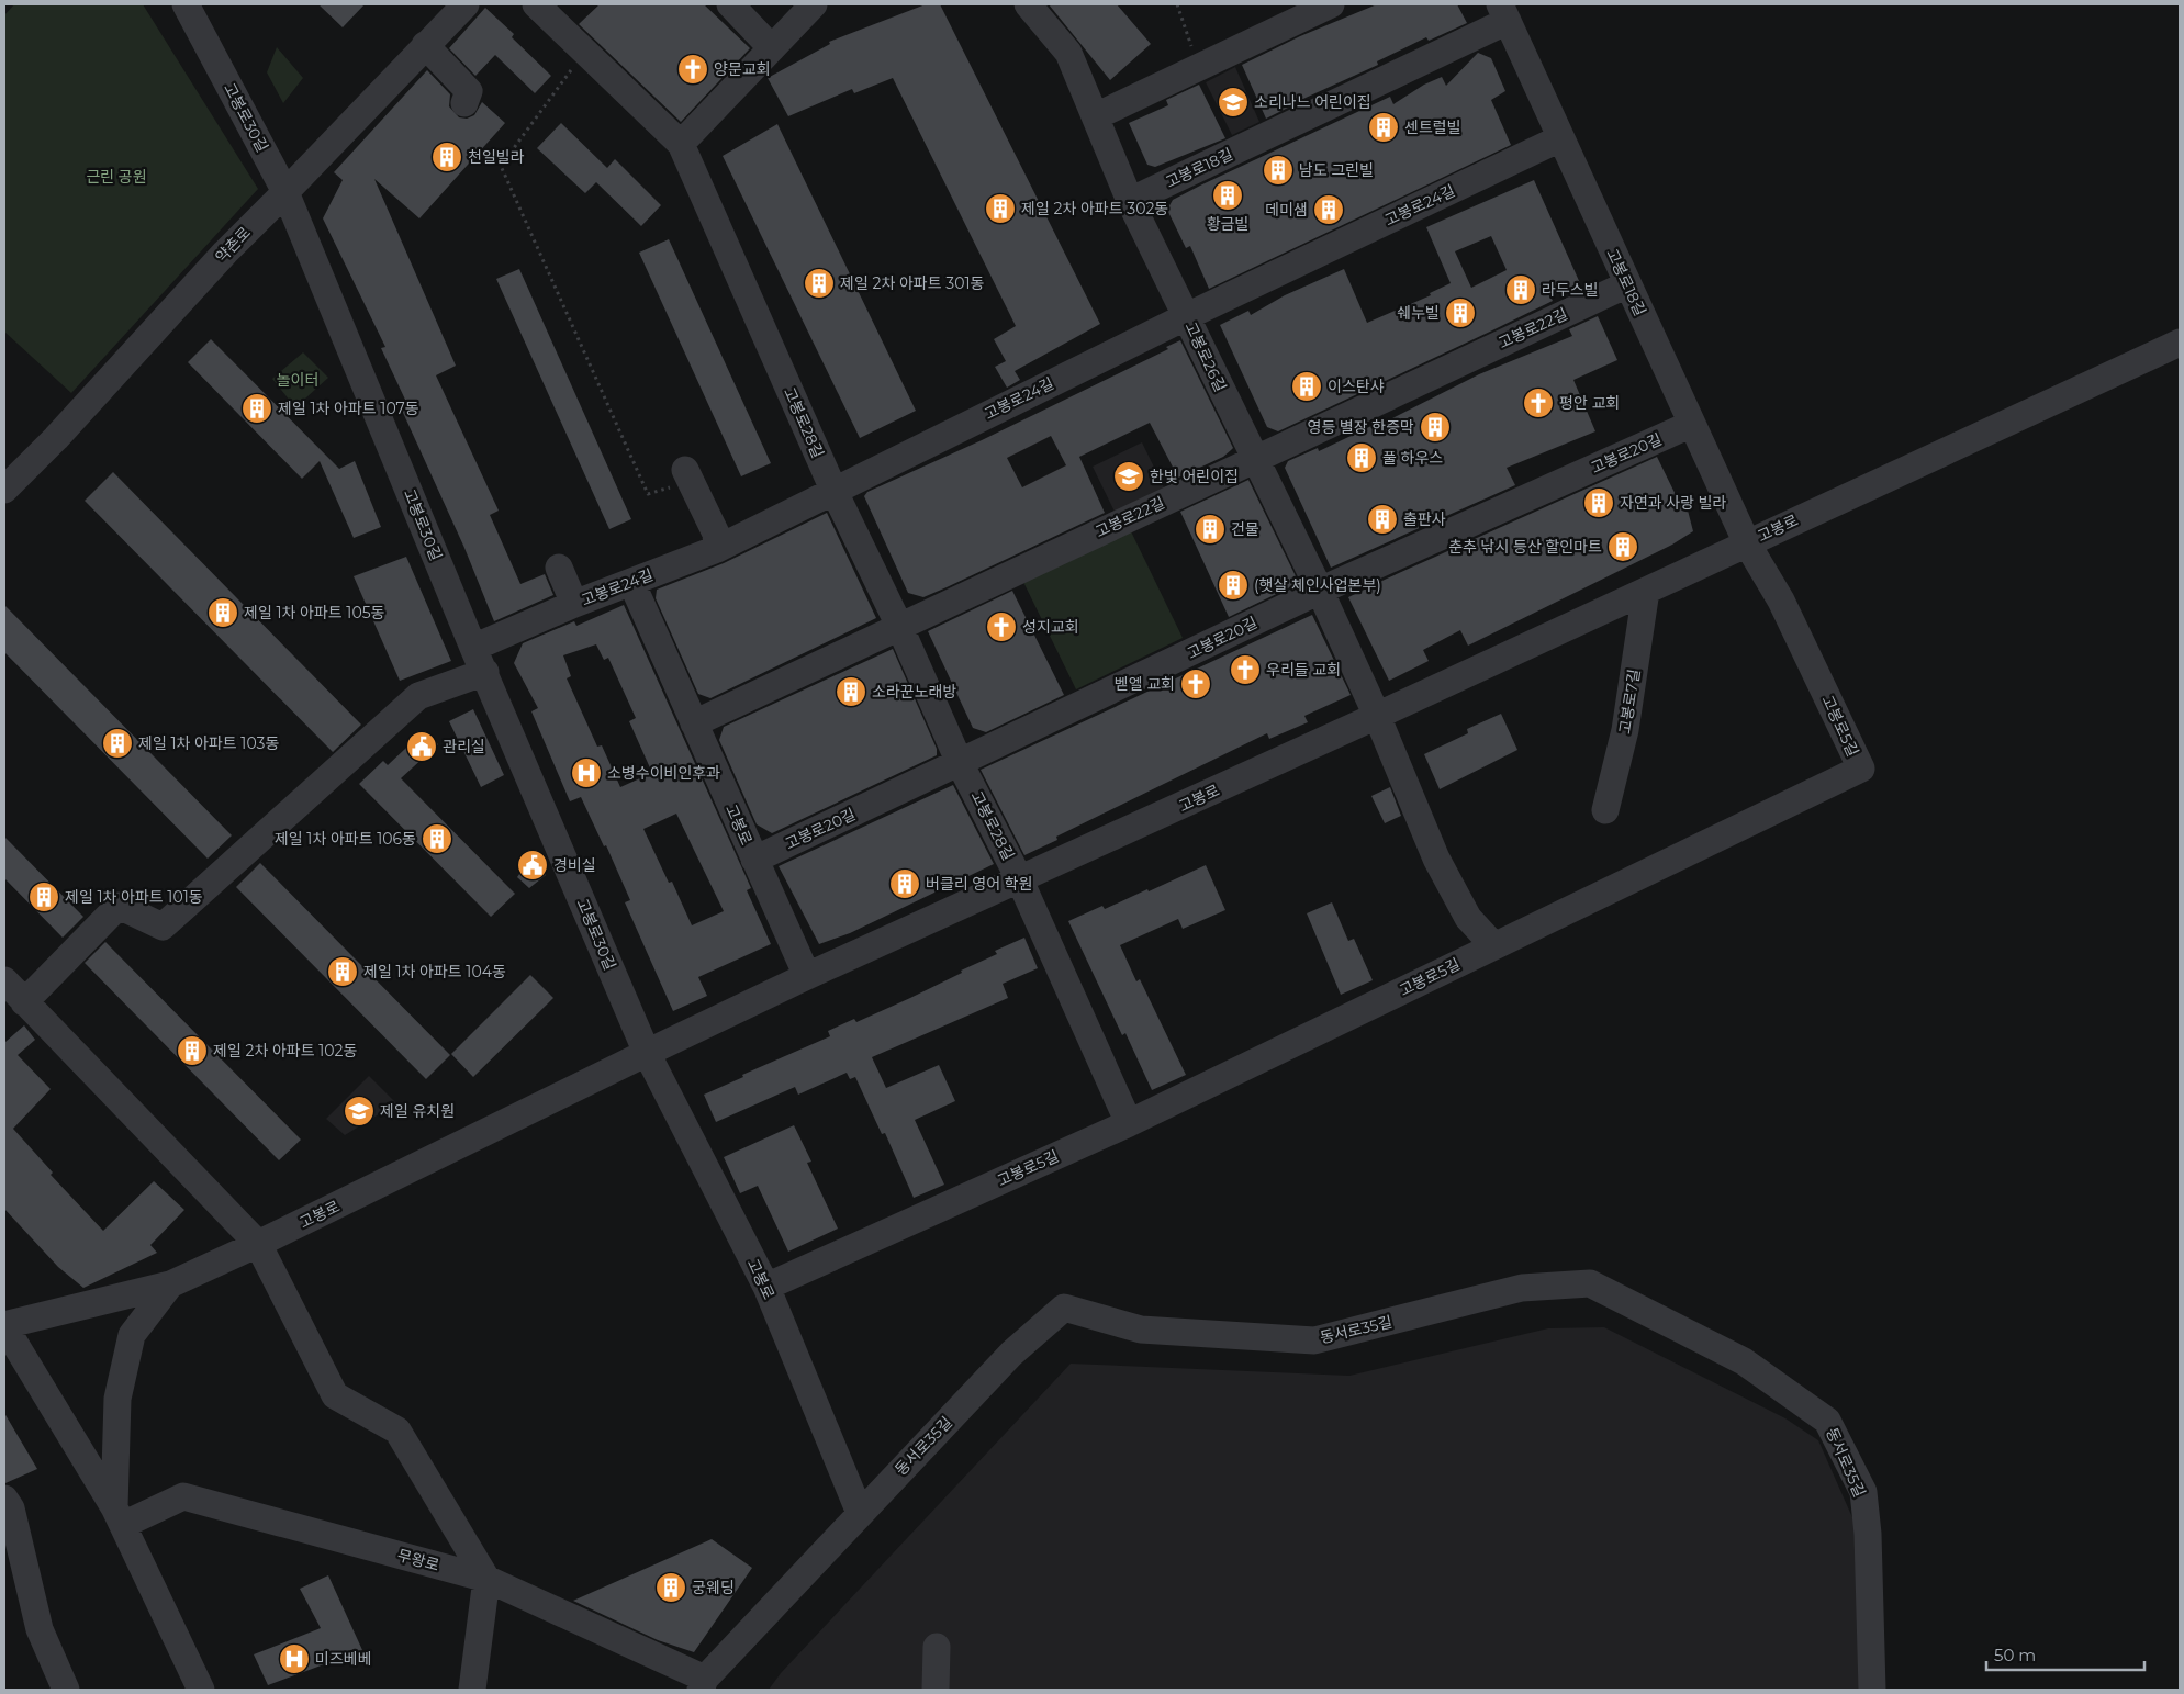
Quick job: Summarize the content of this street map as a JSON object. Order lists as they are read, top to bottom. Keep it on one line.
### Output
{"streets":{"street":["고봉로30길","고봉로18길","고봉로24길","약촌로","고봉로22길","고봉로26길","고봉로28길","고봉로20길","고봉로","고봉로7길","고봉로5길","동서로35길","무왕로"]},"crossings":[["고봉로30길","고봉로24길"],["고봉로30길","약촌로"],["고봉로30길","고봉로"],["고봉로18길","고봉로24길"],["고봉로18길","고봉로22길"],["고봉로18길","고봉로26길"],["고봉로18길","고봉로20길"],["고봉로18길","고봉로"],["고봉로18길","고봉로5길"],["고봉로24길","고봉로26길"],["고봉로24길","고봉로28길"],["고봉로24길","고봉로"],["고봉로22길","고봉로26길"],["고봉로22길","고봉로28길"],["고봉로22길","고봉로"],["고봉로26길","고봉로20길"],["고봉로26길","고봉로"],["고봉로28길","고봉로20길"],["고봉로28길","고봉로"],["고봉로20길","고봉로"],["고봉로","고봉로7길"],["고봉로","고봉로5길"],["고봉로","동서로35길"],["동서로35길","무왕로"]],"parks":["근린 공원","놀이터"],"places":{"church":["양문교회","평안 교회","성지교회","우리들 교회","벧엘 교회"],"school or university":["소리나느 어린이집","한빛 어린이집","제일 유치원"],"building":["센트럴빌","천일빌라","남도 그린빌","황금빌","제일 2차 아파트 302동","데미샘","제일 2차 아파트 301동","라두스빌","쉐누빌","이스탄샤","제일 1차 아파트 107동","영등 별장 한증막","풀 하우스","자연과 사랑 빌라","출판사","건물","춘추 낚시 등산 할인마트","(햇살 체인사업본부)","제일 1차 아파트 105동","소라꾼노래방","제일 1차 아파트 103동","제일 1차 아파트 106동","버클리 영어 학원","제일 1차 아파트 101동","제일 1차 아파트 104동","제일 2차 아파트 102동","궁웨딩"],"public building":["관리실","경비실"],"hospital":["소병수이비인후과","미즈베베"]},"scale_bar":"50 m"}
